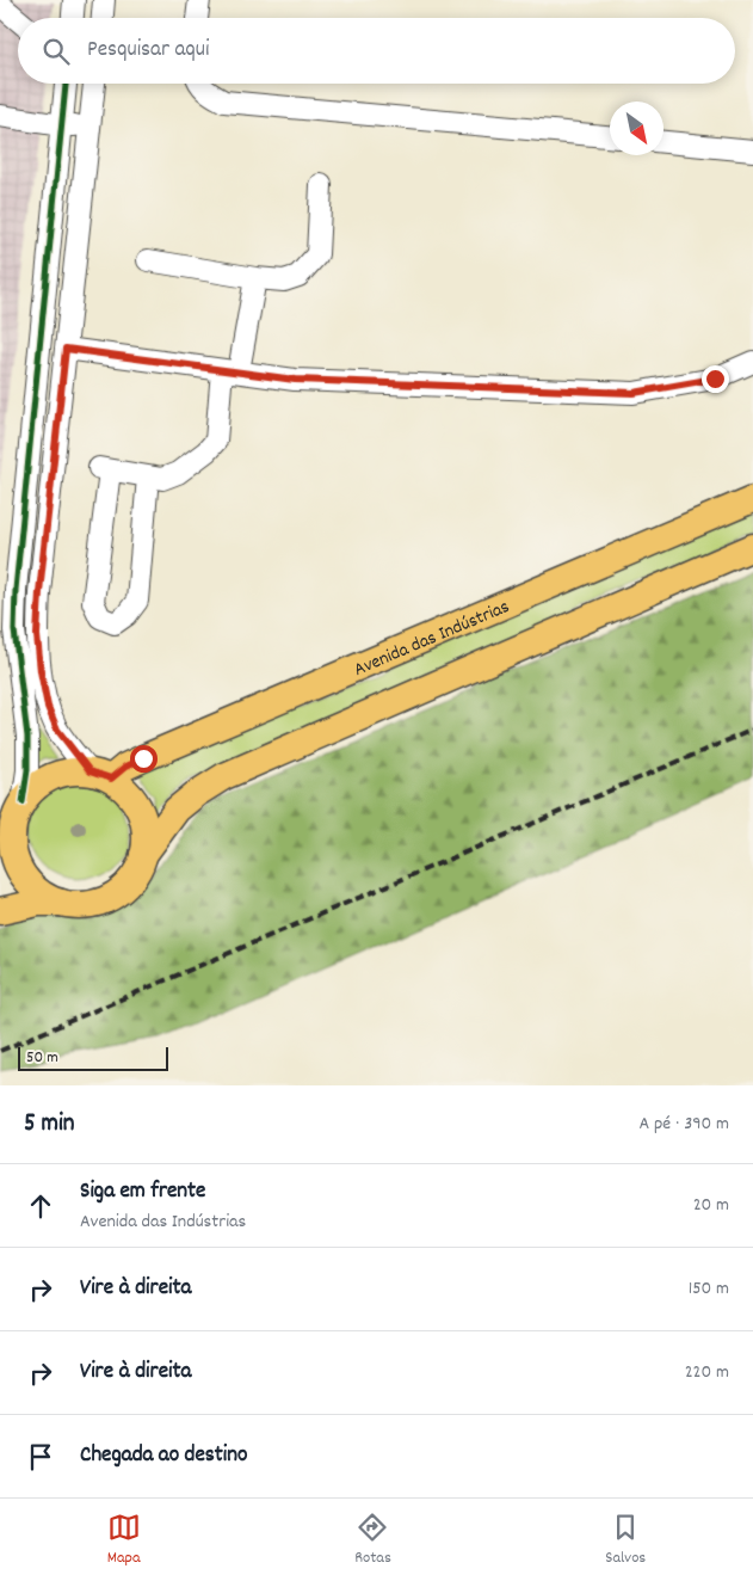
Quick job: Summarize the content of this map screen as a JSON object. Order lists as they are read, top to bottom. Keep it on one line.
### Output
{"streets":{"main road":["Avenida das Indústrias"]},"scale_bar":"50 m","north":"bottom right","page":{"search":"Pesquisar aqui","scale":"50 m","heading":["5 min","A pé · 390 m"],"list":[["Siga em frente","Avenida das Indústrias","20 m"],["Vire à direita","150 m"],["Vire à direita","220 m"],"Chegada ao destino"],"nav":["Mapa","Rotas","Salvos"]}}
